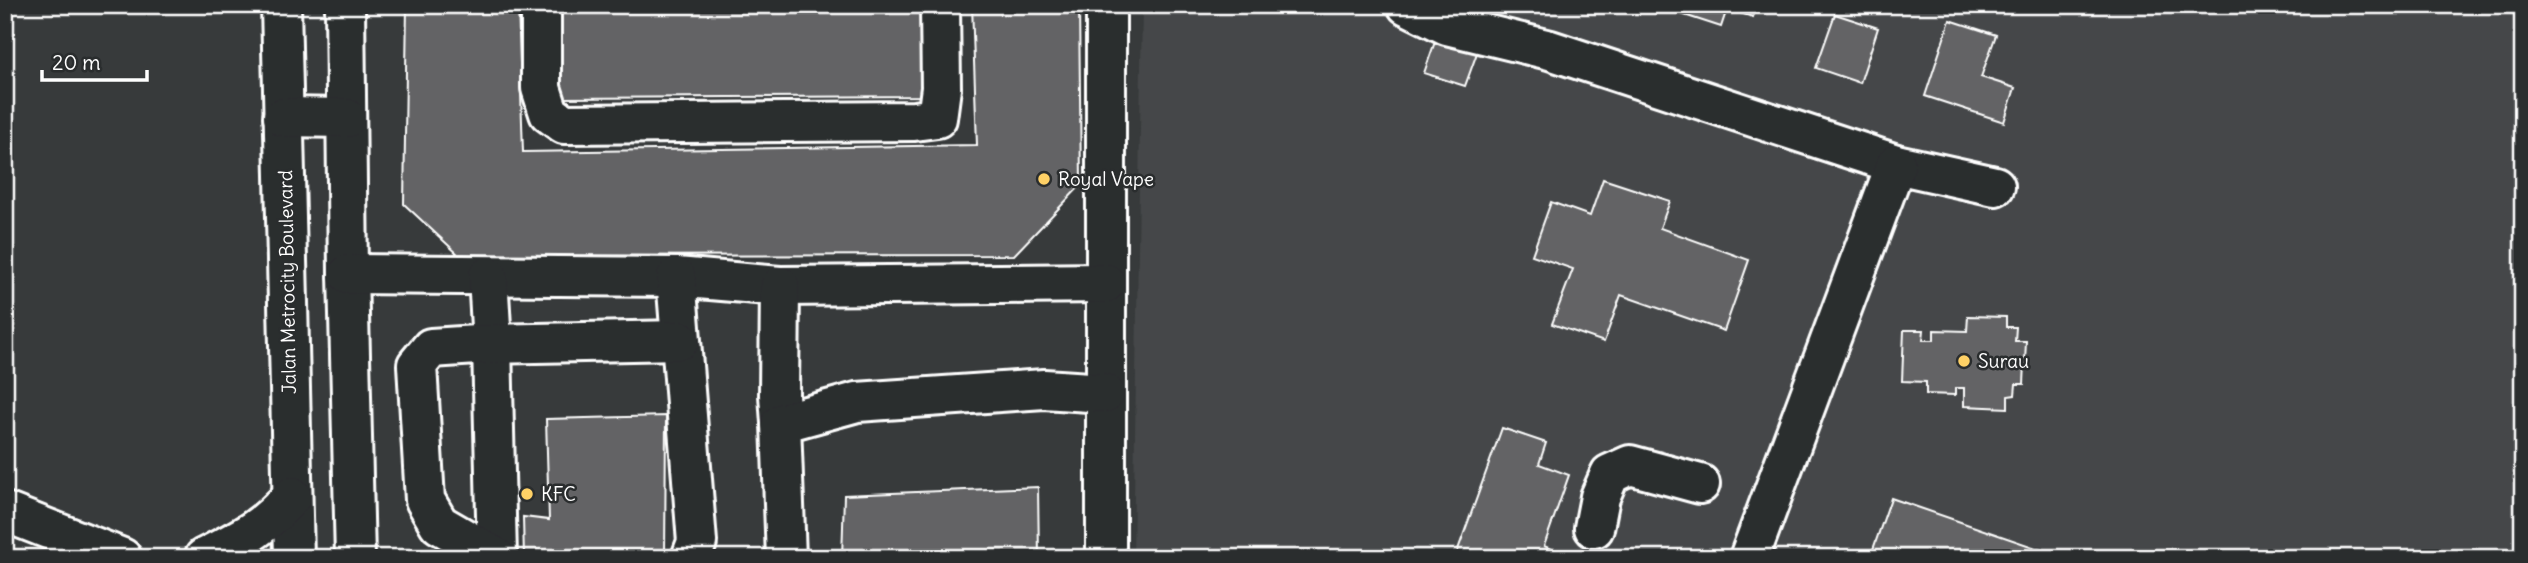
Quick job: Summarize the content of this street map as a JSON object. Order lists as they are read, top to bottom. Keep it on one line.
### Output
{"streets":{"street":["Jalan Metrocity Boulevard"]},"places":["Royal Vape","Surau","KFC"],"scale_bar":"20 m"}
